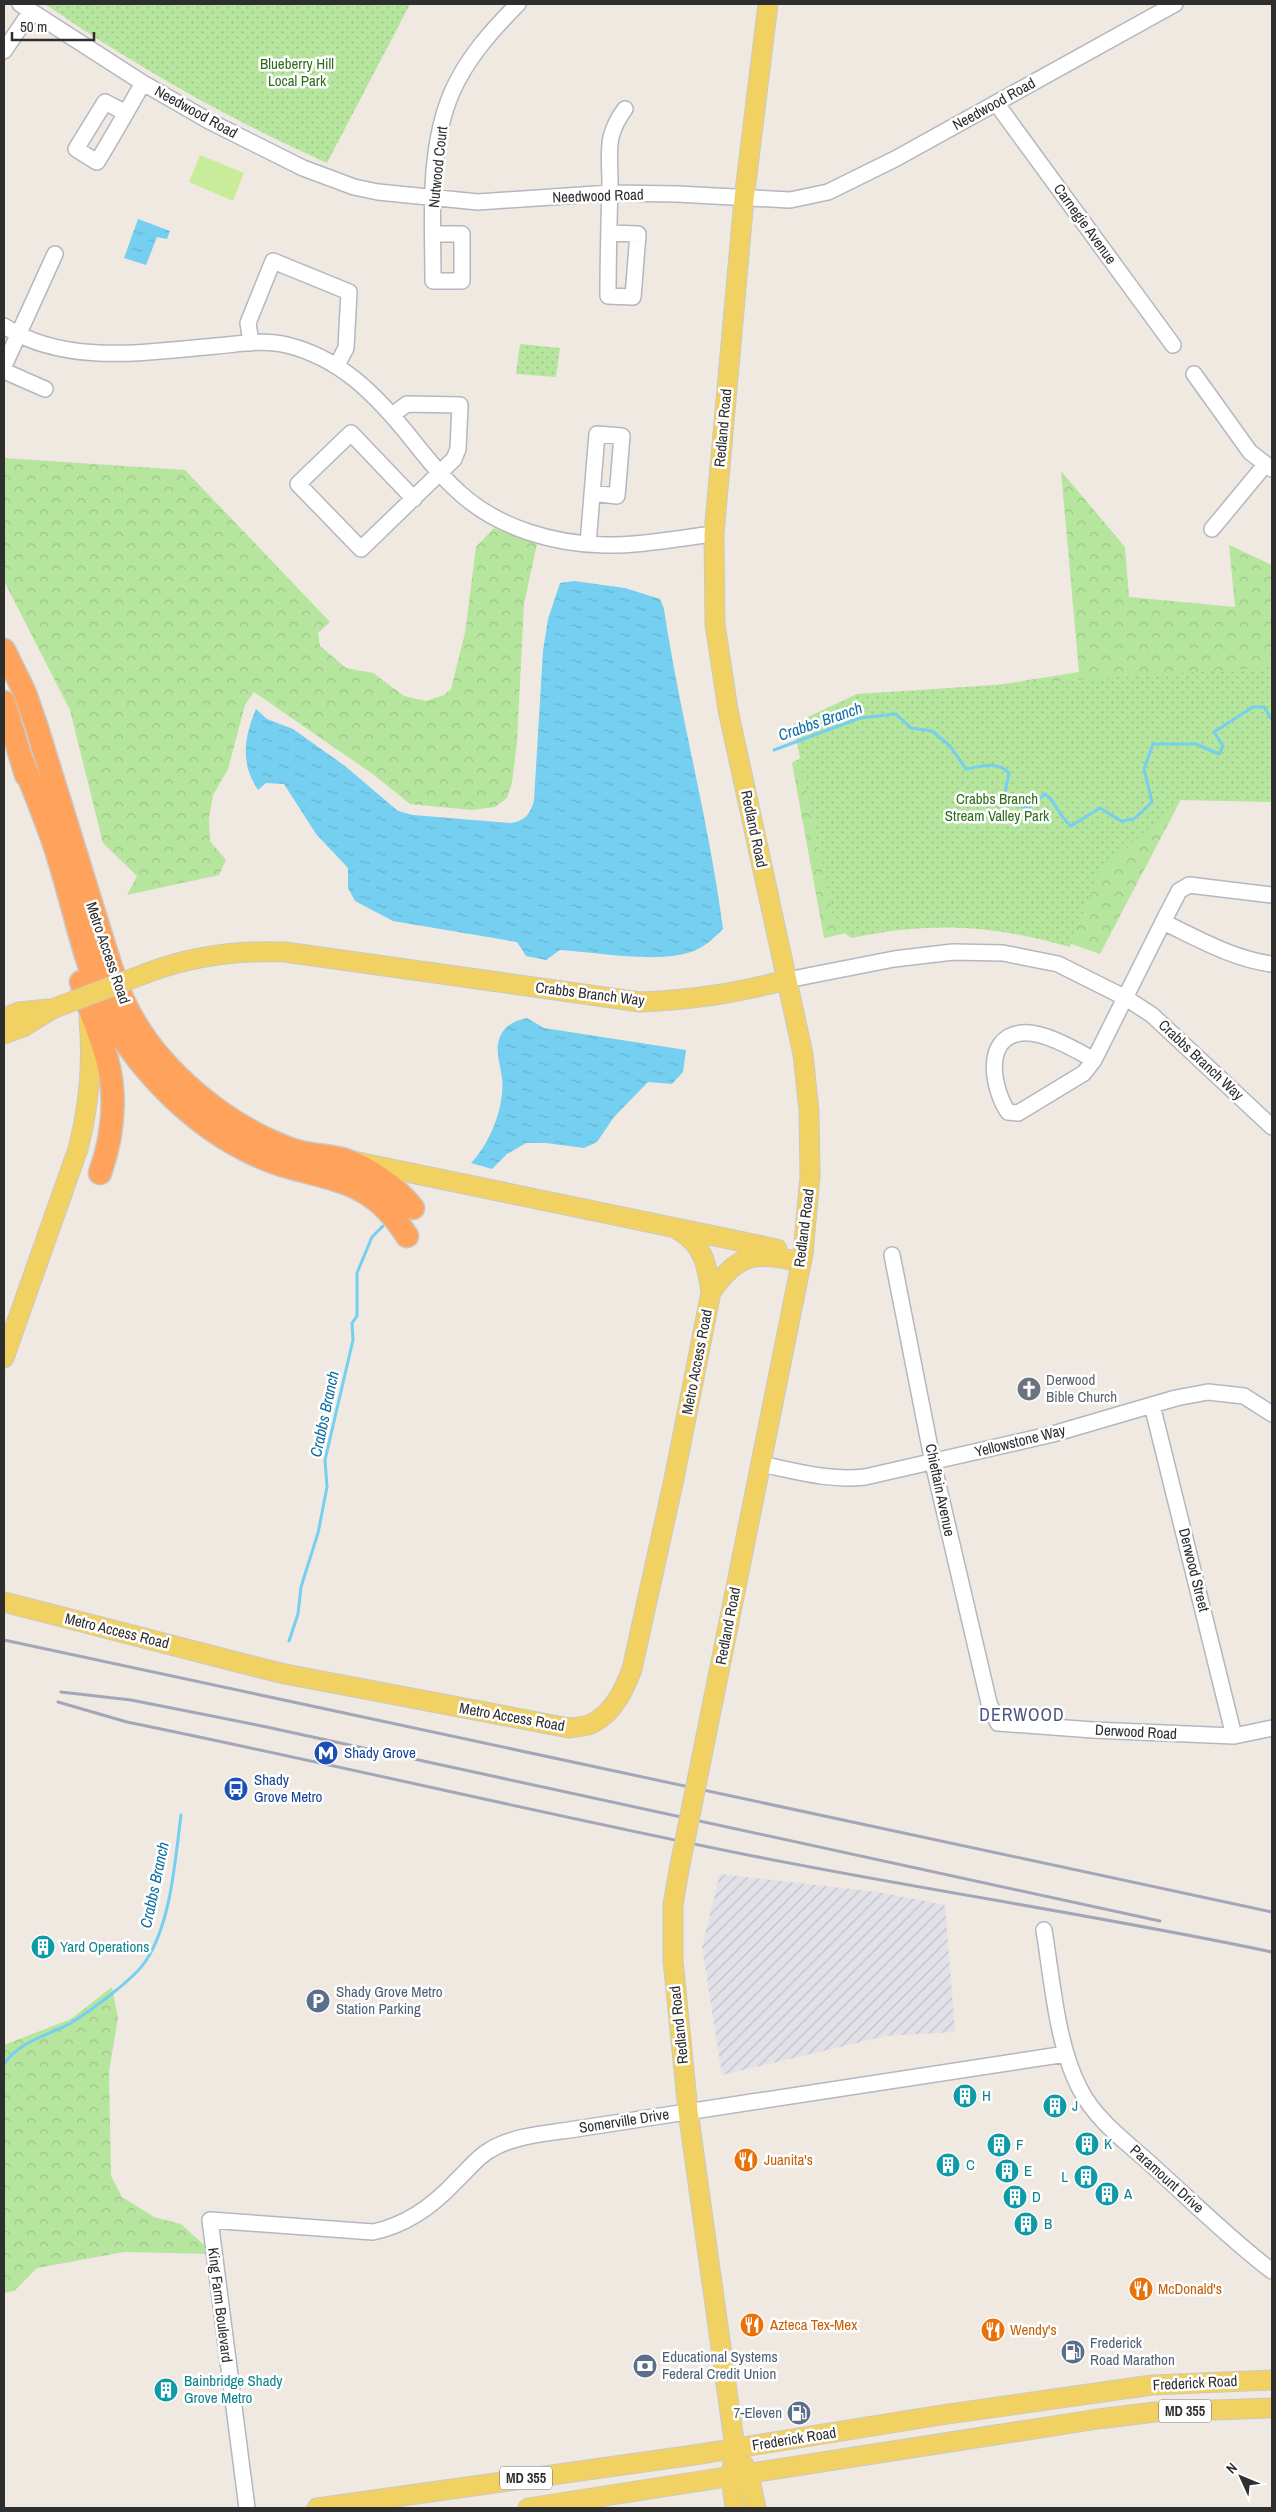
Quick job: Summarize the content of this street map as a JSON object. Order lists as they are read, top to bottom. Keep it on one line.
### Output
{"streets":{"highway":["Metro Access Road"],"main road":["Redland Road","Crabbs Branch Way","Frederick Road","MD 355"],"street":["Needwood Road","Nutwood Court","Carnegie Avenue","Yellowstone Way","Chieftain Avenue","Derwood Street","Derwood Road","Somerville Drive","Paramount Drive","King Farm Boulevard"]},"crossings":[["Needwood Road","Nutwood Court"],["Needwood Road","Carnegie Avenue"],["Needwood Road","Redland Road"],["Redland Road","Metro Access Road"],["Redland Road","Crabbs Branch Way"],["Redland Road","Yellowstone Way"],["Redland Road","Somerville Drive"],["Redland Road","Frederick Road"],["Yellowstone Way","Chieftain Avenue"],["Yellowstone Way","Derwood Street"],["Chieftain Avenue","Derwood Road"],["Derwood Street","Derwood Road"],["Somerville Drive","Paramount Drive"],["Somerville Drive","King Farm Boulevard"]],"districts":["DERWOOD"],"water":["Crabbs Branch"],"parks":["Blueberry Hill Local Park","Crabbs Branch Stream Valley Park"],"places":{"church":["Derwood Bible Church"],"metro station":["Shady Grove"],"bus stop":["Shady Grove Metro"],"building":["Yard Operations","H","J","K","F","C","E","L","A","D","B","Bainbridge Shady Grove Metro"],"parking":["Shady Grove Metro Station Parking"],"restaurant":["Juanita's","McDonald's","Azteca Tex-Mex","Wendy's"],"fuel station":["Frederick Road Marathon","7-Eleven"],"bank":["Educational Systems Federal Credit Union"]},"scale_bar":"50 m","north":"top left"}
